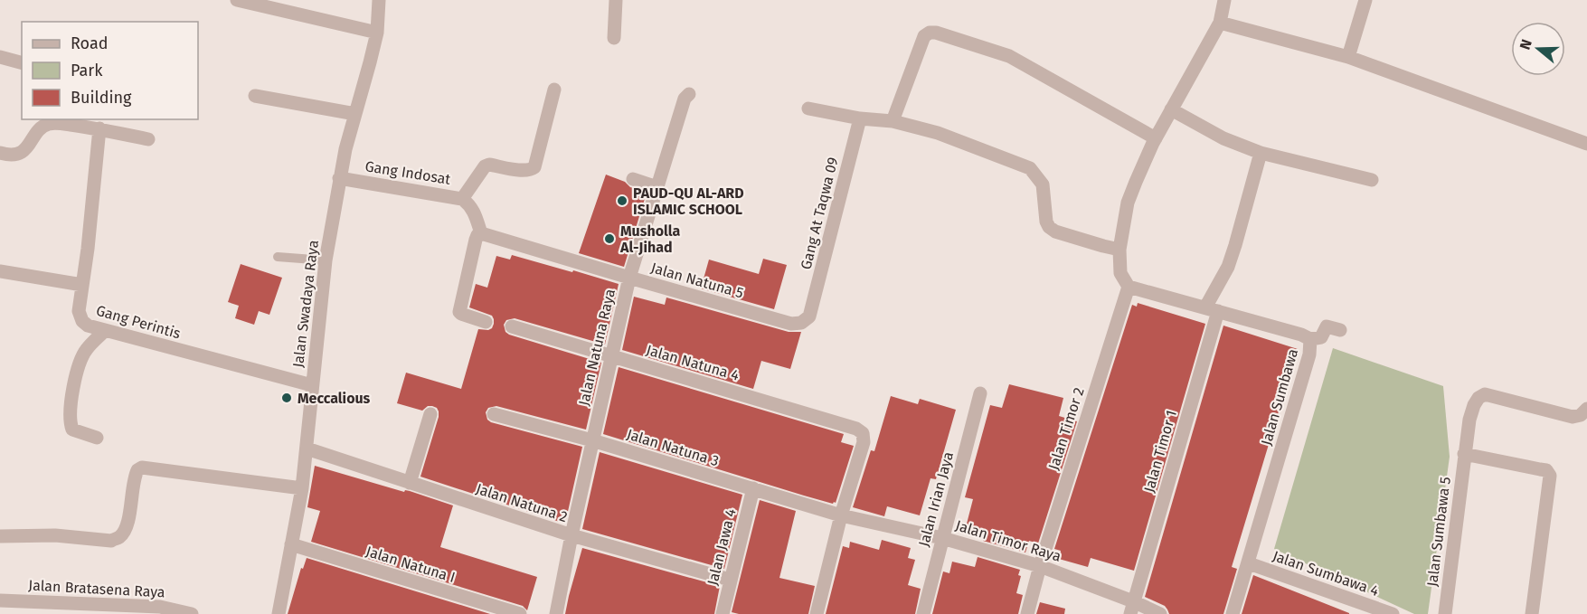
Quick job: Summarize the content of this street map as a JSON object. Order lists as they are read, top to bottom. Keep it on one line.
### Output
{"streets":{"street":["Gang Indosat","Gang At Taqwa 09","Jalan Natuna 5","Jalan Swadaya Raya","Gang Perintis","Jalan Natuna Raya","Jalan Natuna 4","Jalan Sumbawa","Jalan Timor 2","Jalan Natuna 3","Jalan Timor 1","Jalan Irian Jaya","Jalan Natuna 2","Jalan Sumbawa 5","Jalan Timor Raya","Jalan Jawa 4","Jalan Natuna I","Jalan Sumbawa 4","Jalan Bratasena Raya"]},"crossings":[["Gang Indosat","Jalan Natuna 5"],["Gang Indosat","Jalan Swadaya Raya"],["Gang At Taqwa 09","Jalan Natuna 5"],["Jalan Natuna 5","Jalan Natuna Raya"],["Jalan Swadaya Raya","Gang Perintis"],["Jalan Swadaya Raya","Jalan Natuna 2"],["Jalan Swadaya Raya","Jalan Natuna I"],["Jalan Natuna Raya","Jalan Natuna 4"],["Jalan Natuna Raya","Jalan Natuna 3"],["Jalan Natuna Raya","Jalan Natuna 2"],["Jalan Natuna 4","Jalan Natuna 3"],["Jalan Natuna 4","Jalan Timor Raya"],["Jalan Sumbawa","Jalan Timor 2"],["Jalan Sumbawa","Jalan Timor 1"],["Jalan Sumbawa","Jalan Sumbawa 4"],["Jalan Timor 2","Jalan Timor Raya"],["Jalan Natuna 3","Jalan Timor Raya"],["Jalan Natuna 3","Jalan Jawa 4"],["Jalan Timor 1","Jalan Timor Raya"],["Jalan Irian Jaya","Jalan Timor Raya"],["Jalan Natuna 2","Jalan Jawa 4"]],"places":["PAUD-QU AL-ARD ISLAMIC SCHOOL","Musholla Al-Jihad","Meccalious"],"legend":["Road","Park","Building"],"north":"left"}
